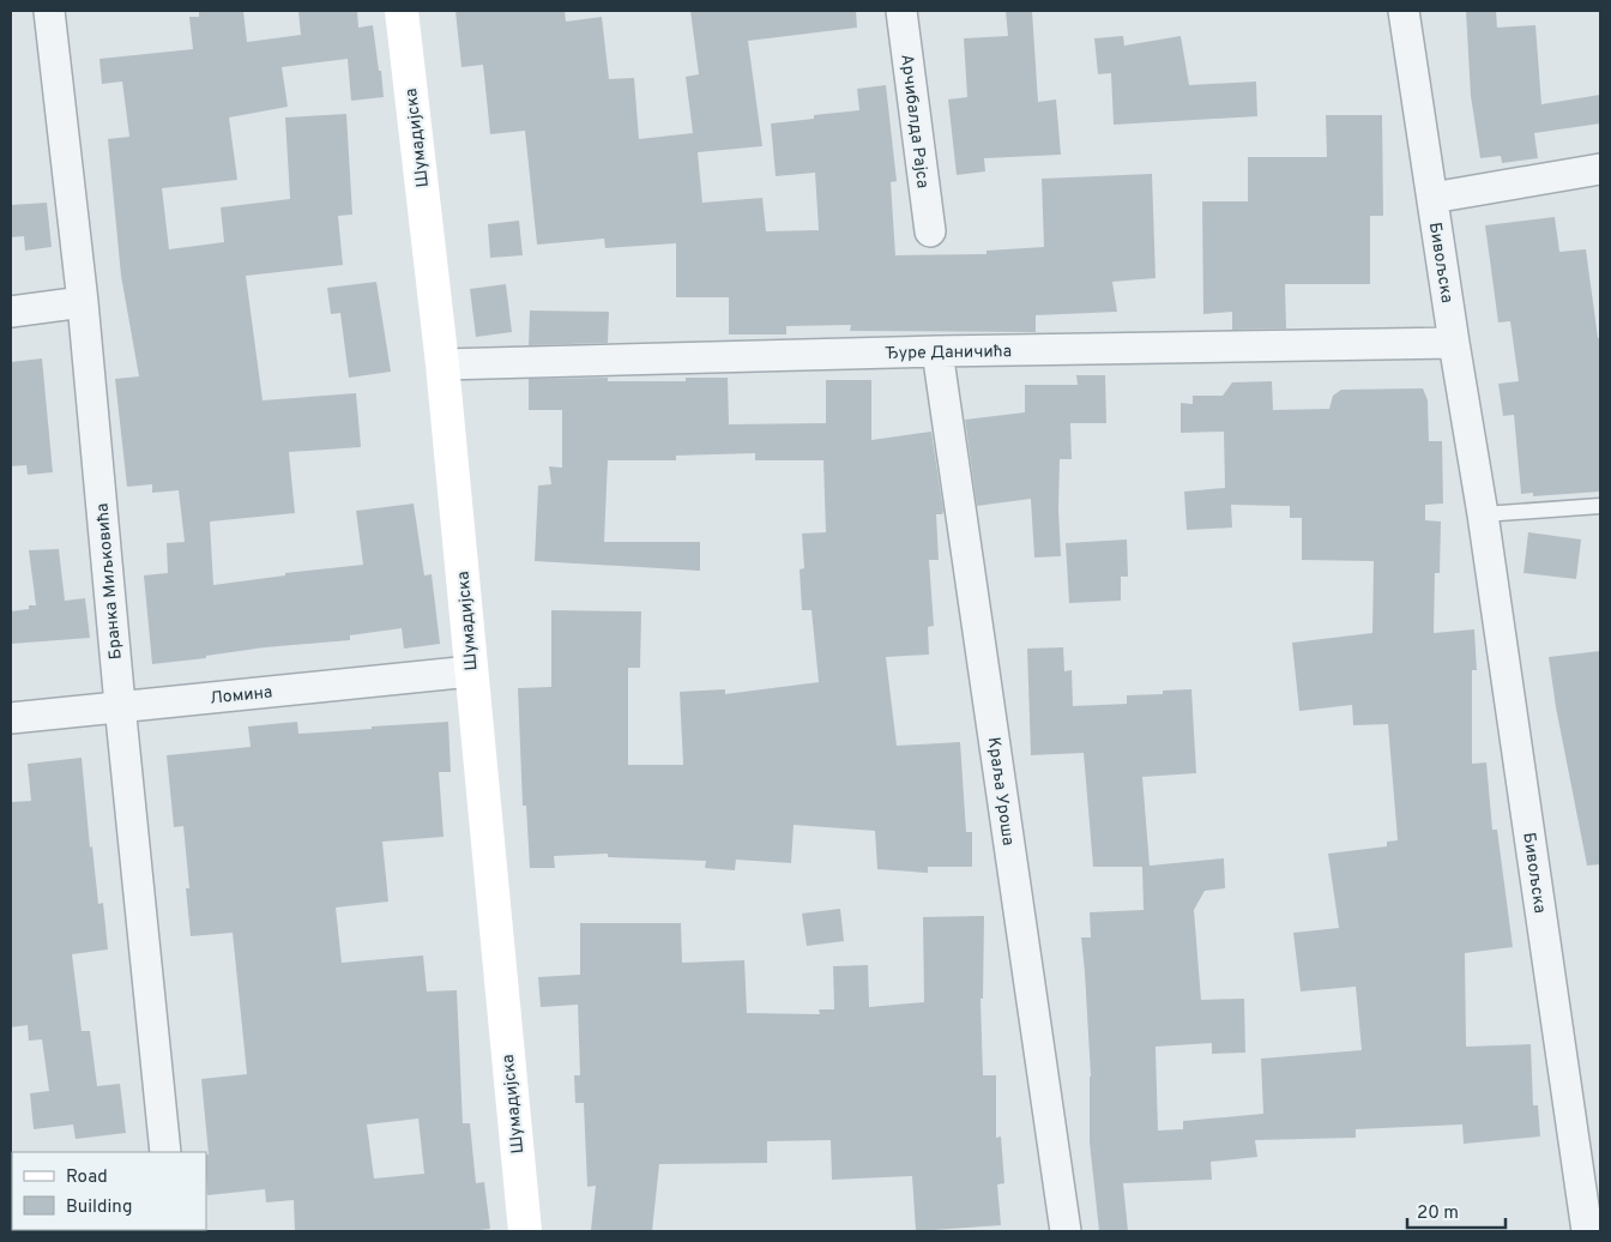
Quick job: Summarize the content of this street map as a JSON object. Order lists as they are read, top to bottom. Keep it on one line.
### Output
{"streets":{"street":["Арчибалда Рајса","Шумадијска","Бивољска","Ђуре Даничића","Бранка Миљковића","Ломина","Краља Уроша"]},"crossings":[["Шумадијска","Ђуре Даничића"],["Шумадијска","Ломина"],["Бивољска","Ђуре Даничића"],["Ђуре Даничића","Краља Уроша"],["Бранка Миљковића","Ломина"]],"legend":["Road","Building"],"scale_bar":"20 m"}
